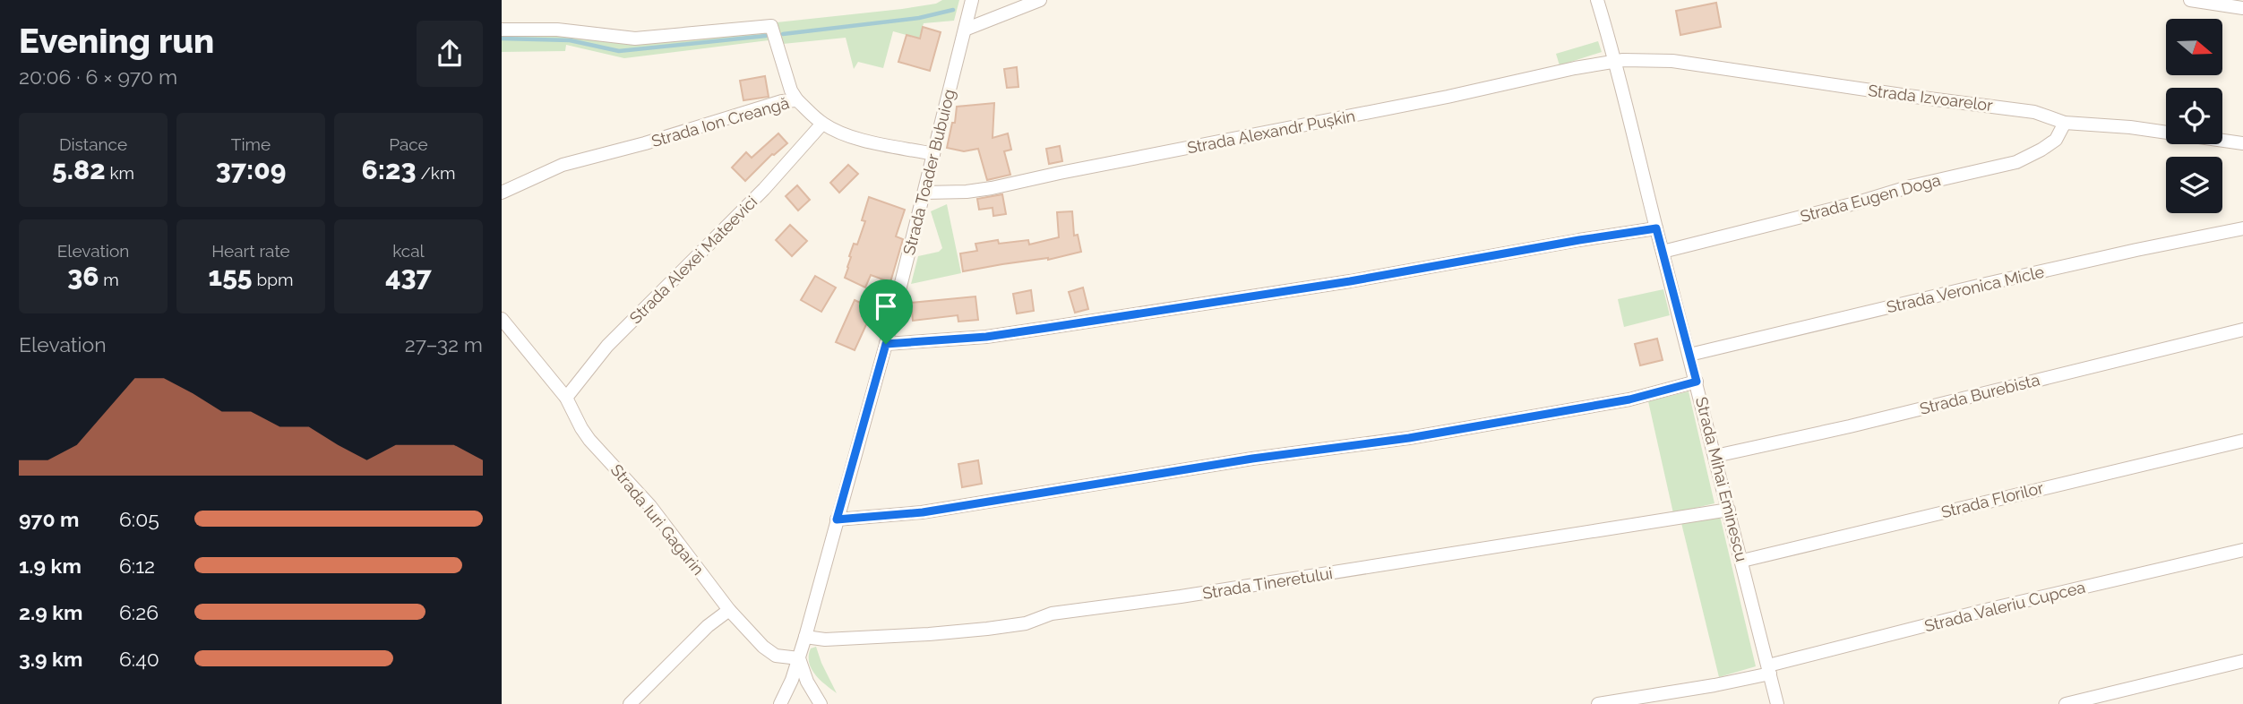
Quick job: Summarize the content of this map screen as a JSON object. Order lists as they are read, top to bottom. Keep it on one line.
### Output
{"streets":{"street":["Strada Izvoarelor","Strada Ion Creangă","Strada Alexandr Pușkin","Strada Toader Bubuiog","Strada Eugen Doga","Strada Alexei Mateevici","Strada Veronica Micle","Strada Burebista","Strada Mihai Eminescu","Strada Florilor","Strada Iuri Gagarin","Strada Tineretului","Strada Valeriu Cupcea"]},"crossings":[["Strada Izvoarelor","Strada Alexandr Pușkin"],["Strada Izvoarelor","Strada Eugen Doga"],["Strada Izvoarelor","Strada Mihai Eminescu"],["Strada Ion Creangă","Strada Toader Bubuiog"],["Strada Ion Creangă","Strada Alexei Mateevici"],["Strada Alexandr Pușkin","Strada Toader Bubuiog"],["Strada Alexandr Pușkin","Strada Mihai Eminescu"],["Strada Toader Bubuiog","Strada Iuri Gagarin"],["Strada Toader Bubuiog","Strada Tineretului"],["Strada Eugen Doga","Strada Mihai Eminescu"],["Strada Alexei Mateevici","Strada Iuri Gagarin"],["Strada Veronica Micle","Strada Mihai Eminescu"],["Strada Burebista","Strada Mihai Eminescu"],["Strada Mihai Eminescu","Strada Florilor"],["Strada Mihai Eminescu","Strada Tineretului"],["Strada Mihai Eminescu","Strada Valeriu Cupcea"]],"north":"right","page":{"heading":["Evening run","20:06 · 6 × 970 m"],"stats":[["Distance","5.82 km"],["Time","37:09"],["Pace","6:23 /km"],["Elevation","36 m"],["Heart rate","155 bpm"],["kcal","437"]],"chart":["Elevation","27–32 m"],"list":[{"name":"970 m","note":"6:05"},{"name":"1.9 km","note":"6:12"},{"name":"2.9 km","note":"6:26"},{"name":"3.9 km","note":"6:40"}]}}
